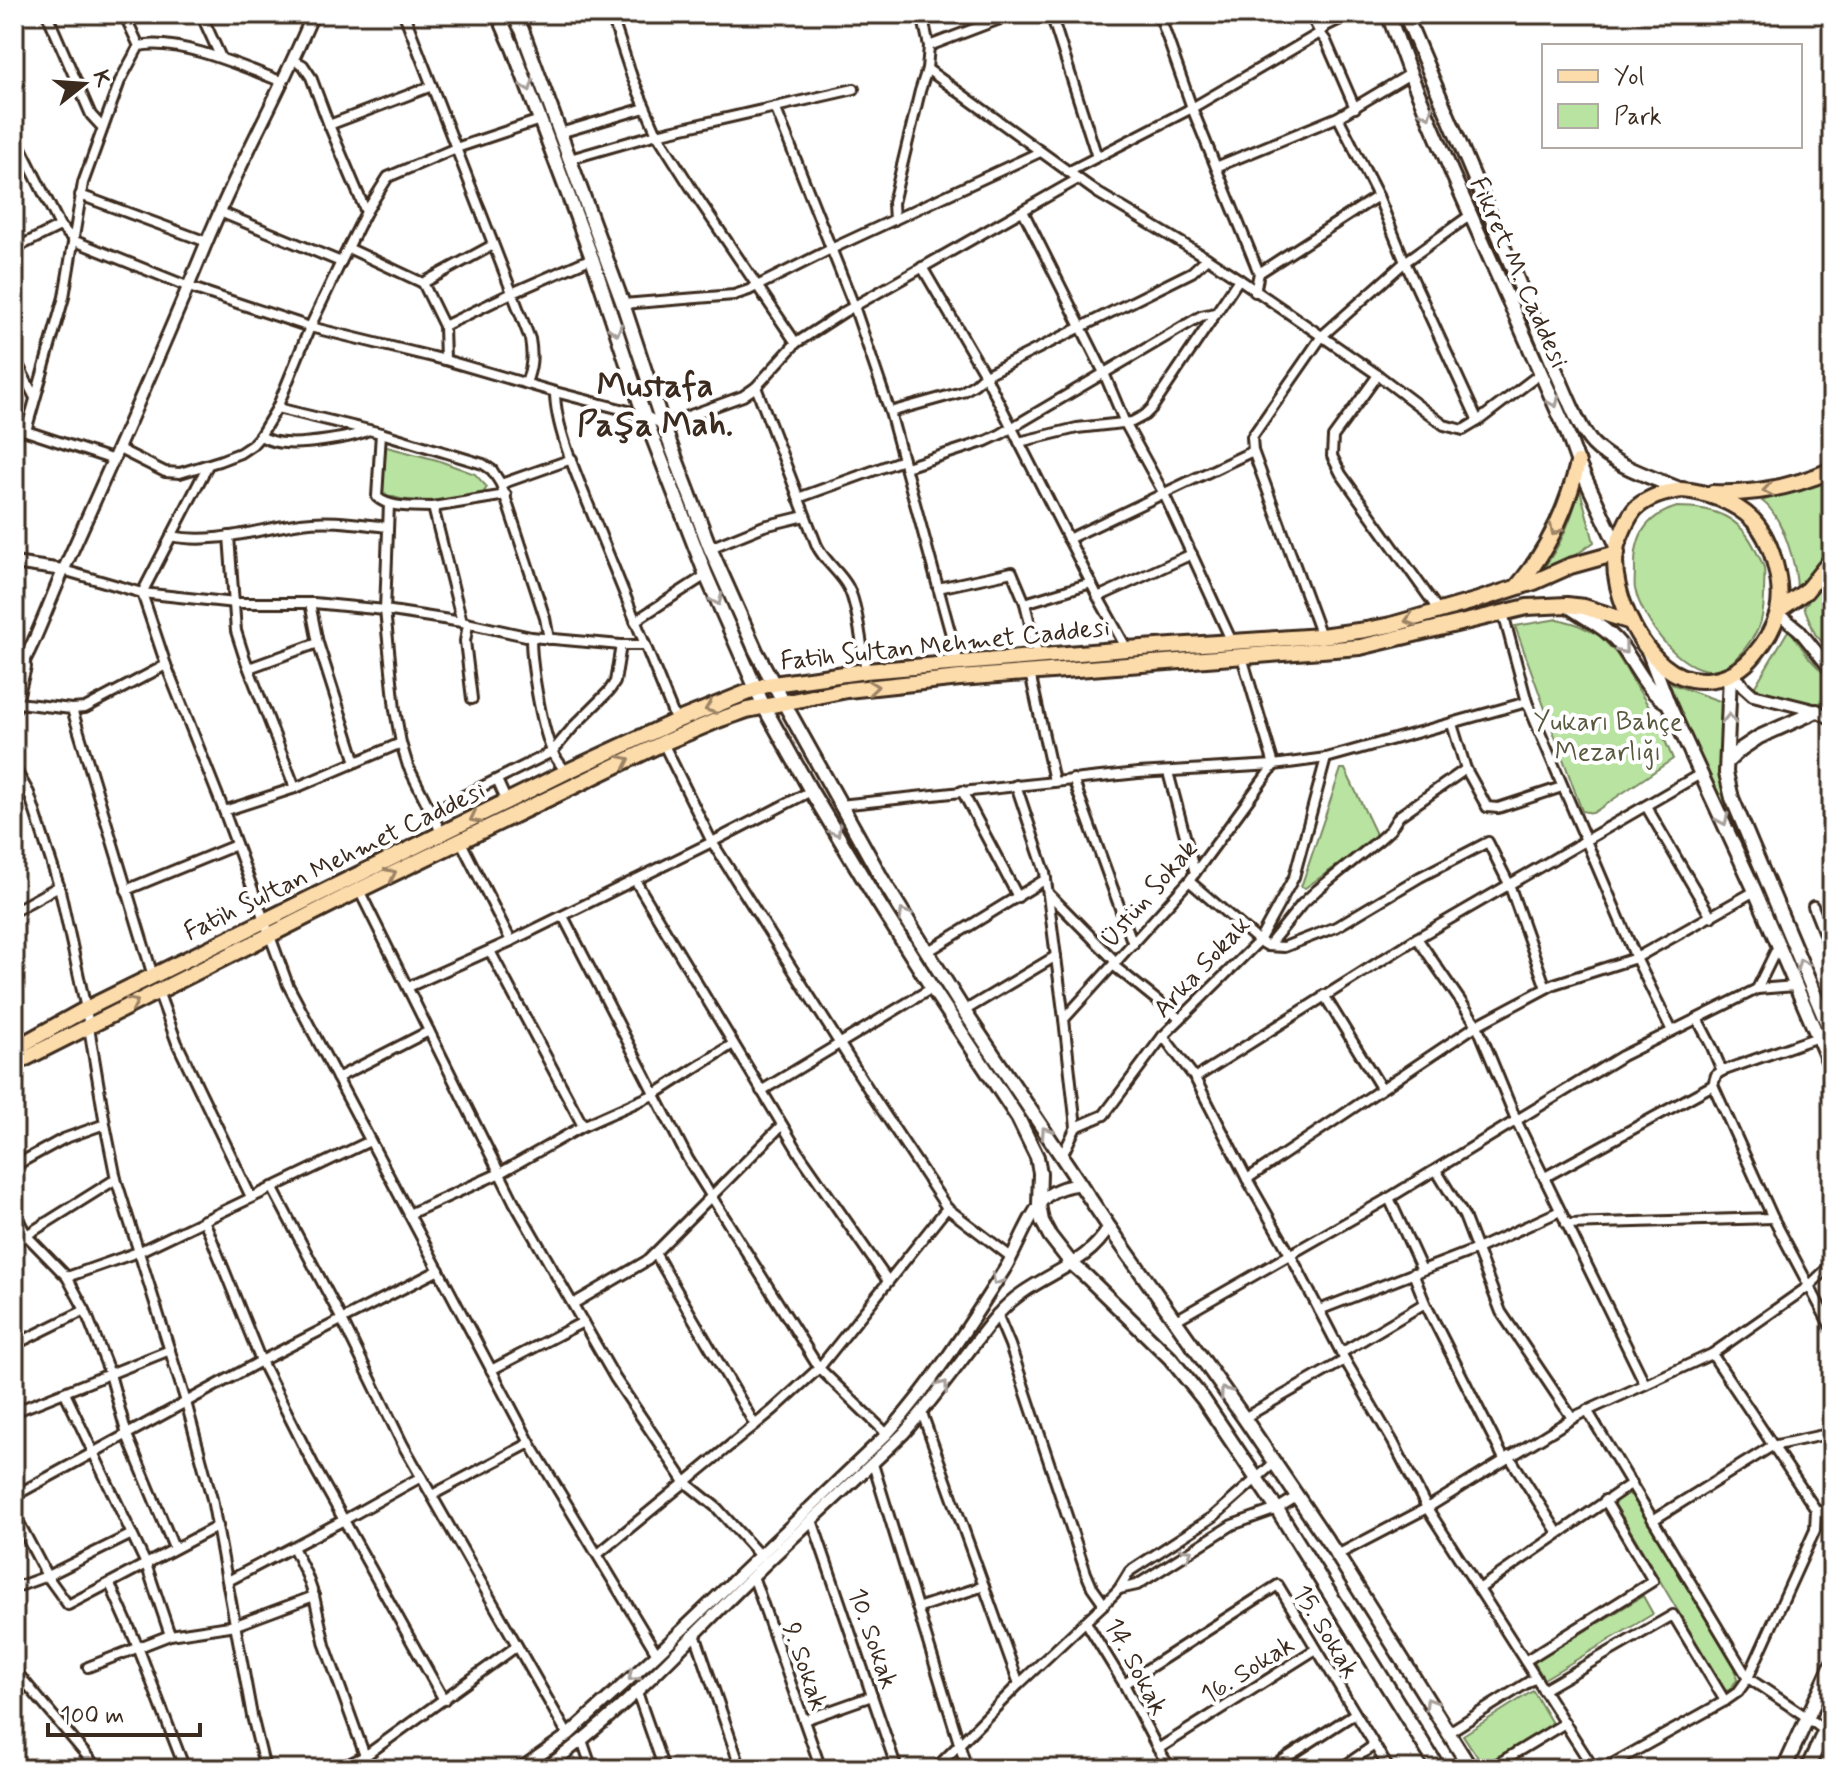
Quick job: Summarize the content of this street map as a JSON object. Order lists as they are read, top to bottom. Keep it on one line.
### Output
{"streets":{"main road":["Fikret M. Caddesi","Fatih Sultan Mehmet Caddesi"],"street":["Üstün Sokak","Arka Sokak","15. Sokak","10. Sokak","9. Sokak","14. Sokak","16. Sokak"]},"crossings":[["Fikret M. Caddesi","Fatih Sultan Mehmet Caddesi"],["15. Sokak","14. Sokak"],["15. Sokak","16. Sokak"],["14. Sokak","16. Sokak"]],"districts":["Mustafa Paşa Mah."],"parks":["Yukarı Bahçe Mezarlığı"],"legend":["Yol","Park"],"scale_bar":"100 m","north":"right"}
